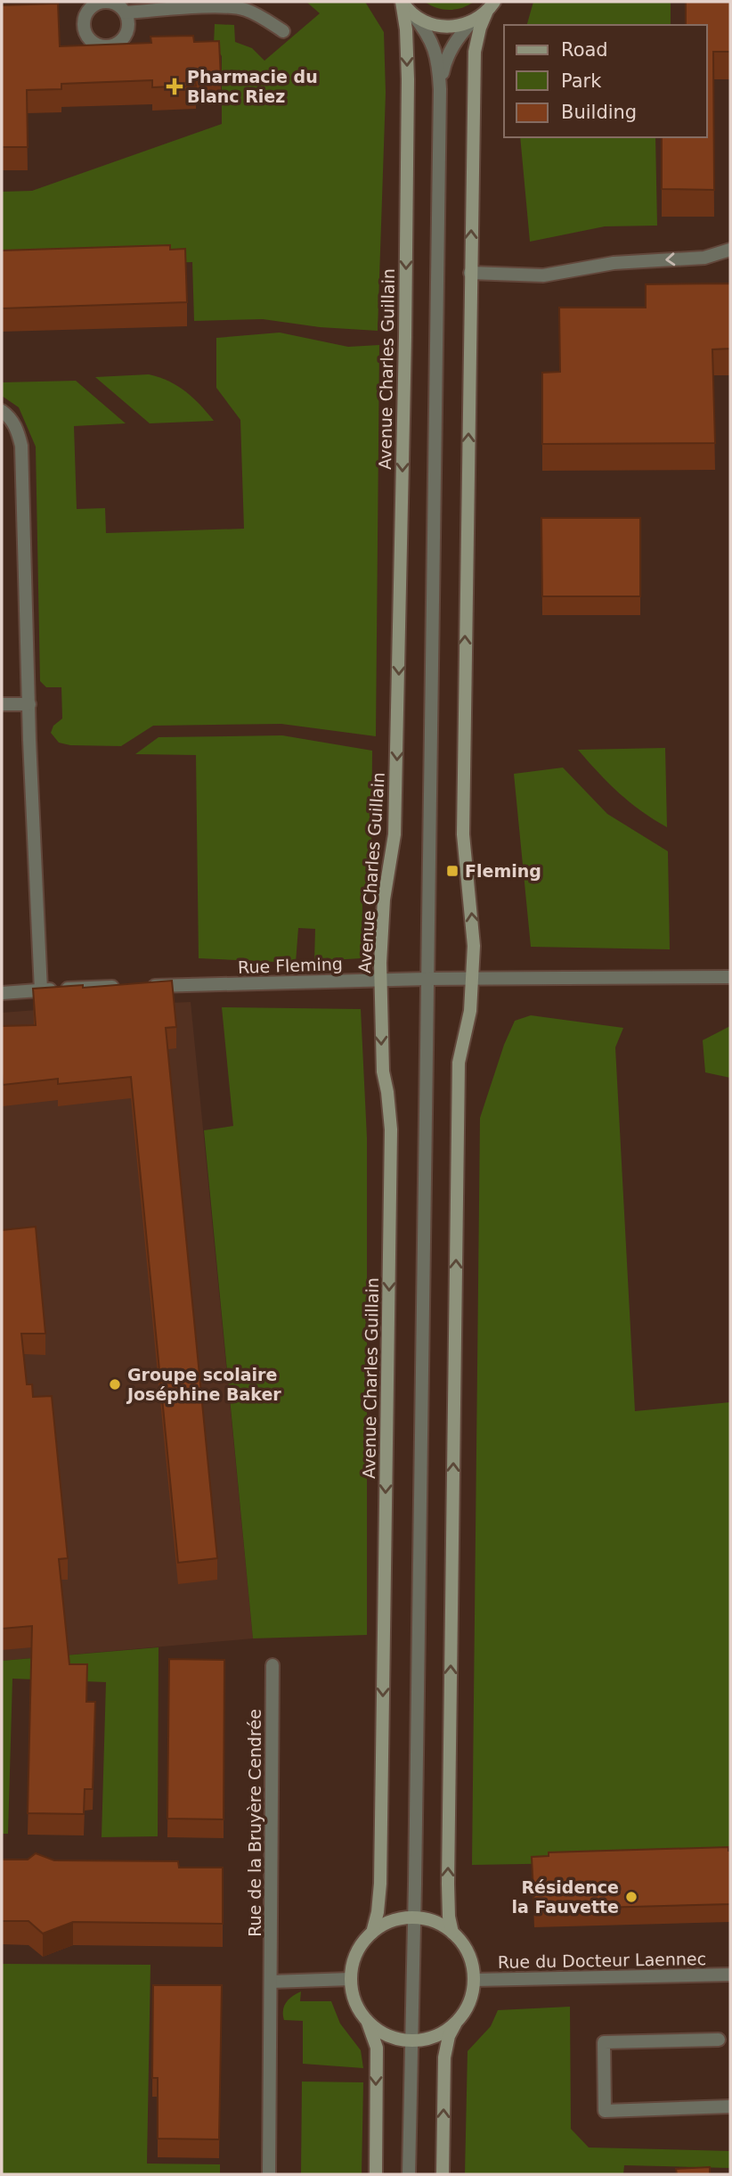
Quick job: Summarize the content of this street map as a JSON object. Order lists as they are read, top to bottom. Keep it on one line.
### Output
{"streets":{"street":["Avenue Charles Guillain","Rue Fleming","Rue de la Bruyère Cendrée","Rue du Docteur Laennec"]},"crossings":[["Avenue Charles Guillain","Rue Fleming"]],"places":{"health":["Pharmacie du Blanc Riez"],"transit":["Fleming"],"other":["Groupe scolaire Joséphine Baker","Résidence la Fauvette"]},"legend":["Road","Park","Building"]}
